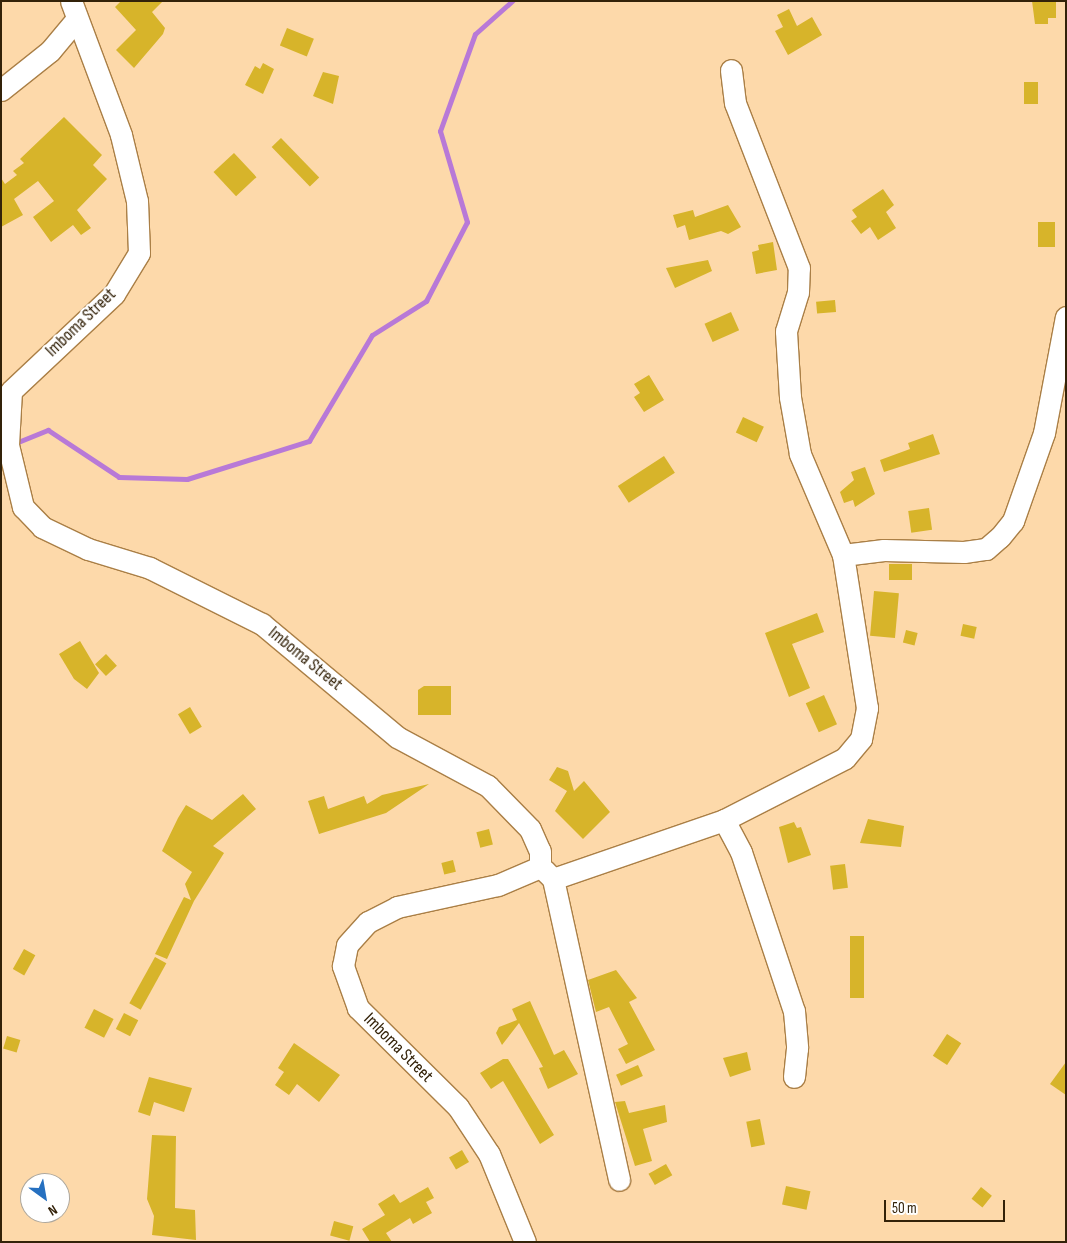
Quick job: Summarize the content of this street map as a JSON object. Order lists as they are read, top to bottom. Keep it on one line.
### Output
{"streets":{"street":["Imboma Street"]},"scale_bar":"50 m","north":"bottom right"}
